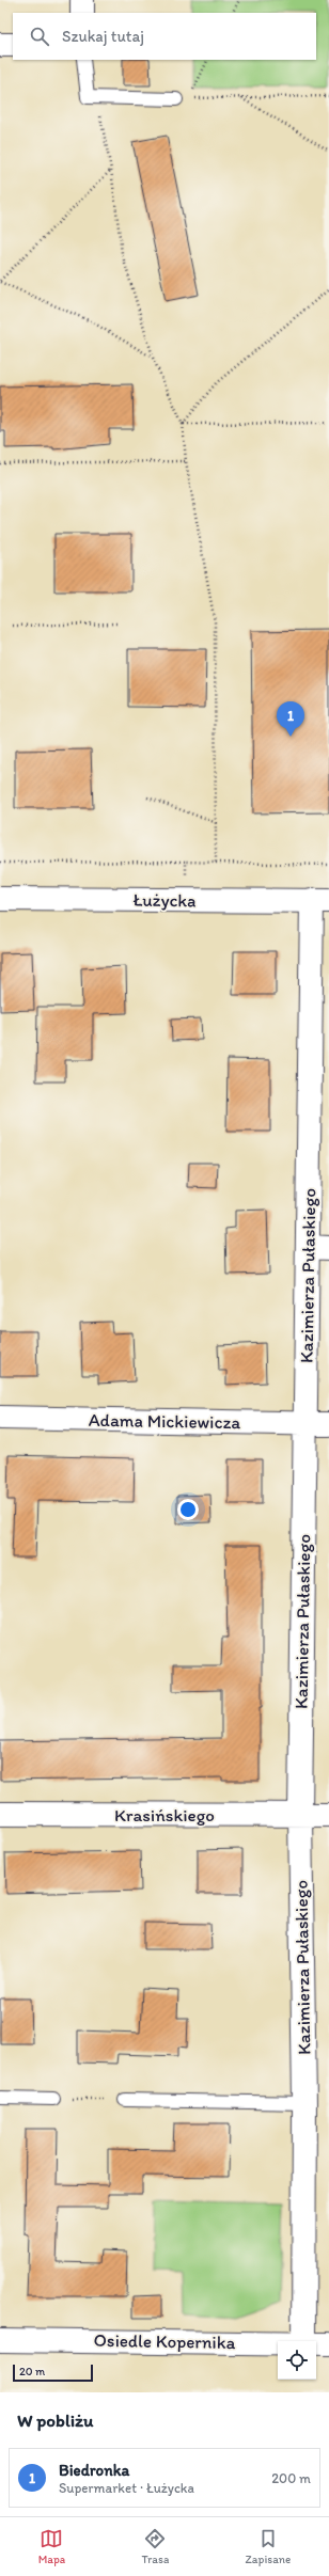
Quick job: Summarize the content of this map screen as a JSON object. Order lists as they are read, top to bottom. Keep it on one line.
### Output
{"streets":{"street":["Łużycka","Kazimierza Pułaskiego","Adama Mickiewicza","Krasińskiego","Osiedle Kopernika"]},"crossings":[["Łużycka","Kazimierza Pułaskiego"],["Kazimierza Pułaskiego","Adama Mickiewicza"],["Kazimierza Pułaskiego","Krasińskiego"]],"scale_bar":"20 m","page":{"search":"Szukaj tutaj","pins":"1","scale":"20 m","heading":"W pobliżu","list":[{"mark":"1","name":"Biedronka","note":"Supermarket · Łużycka","value":"200 m"}],"nav":["Mapa","Trasa","Zapisane"]}}
